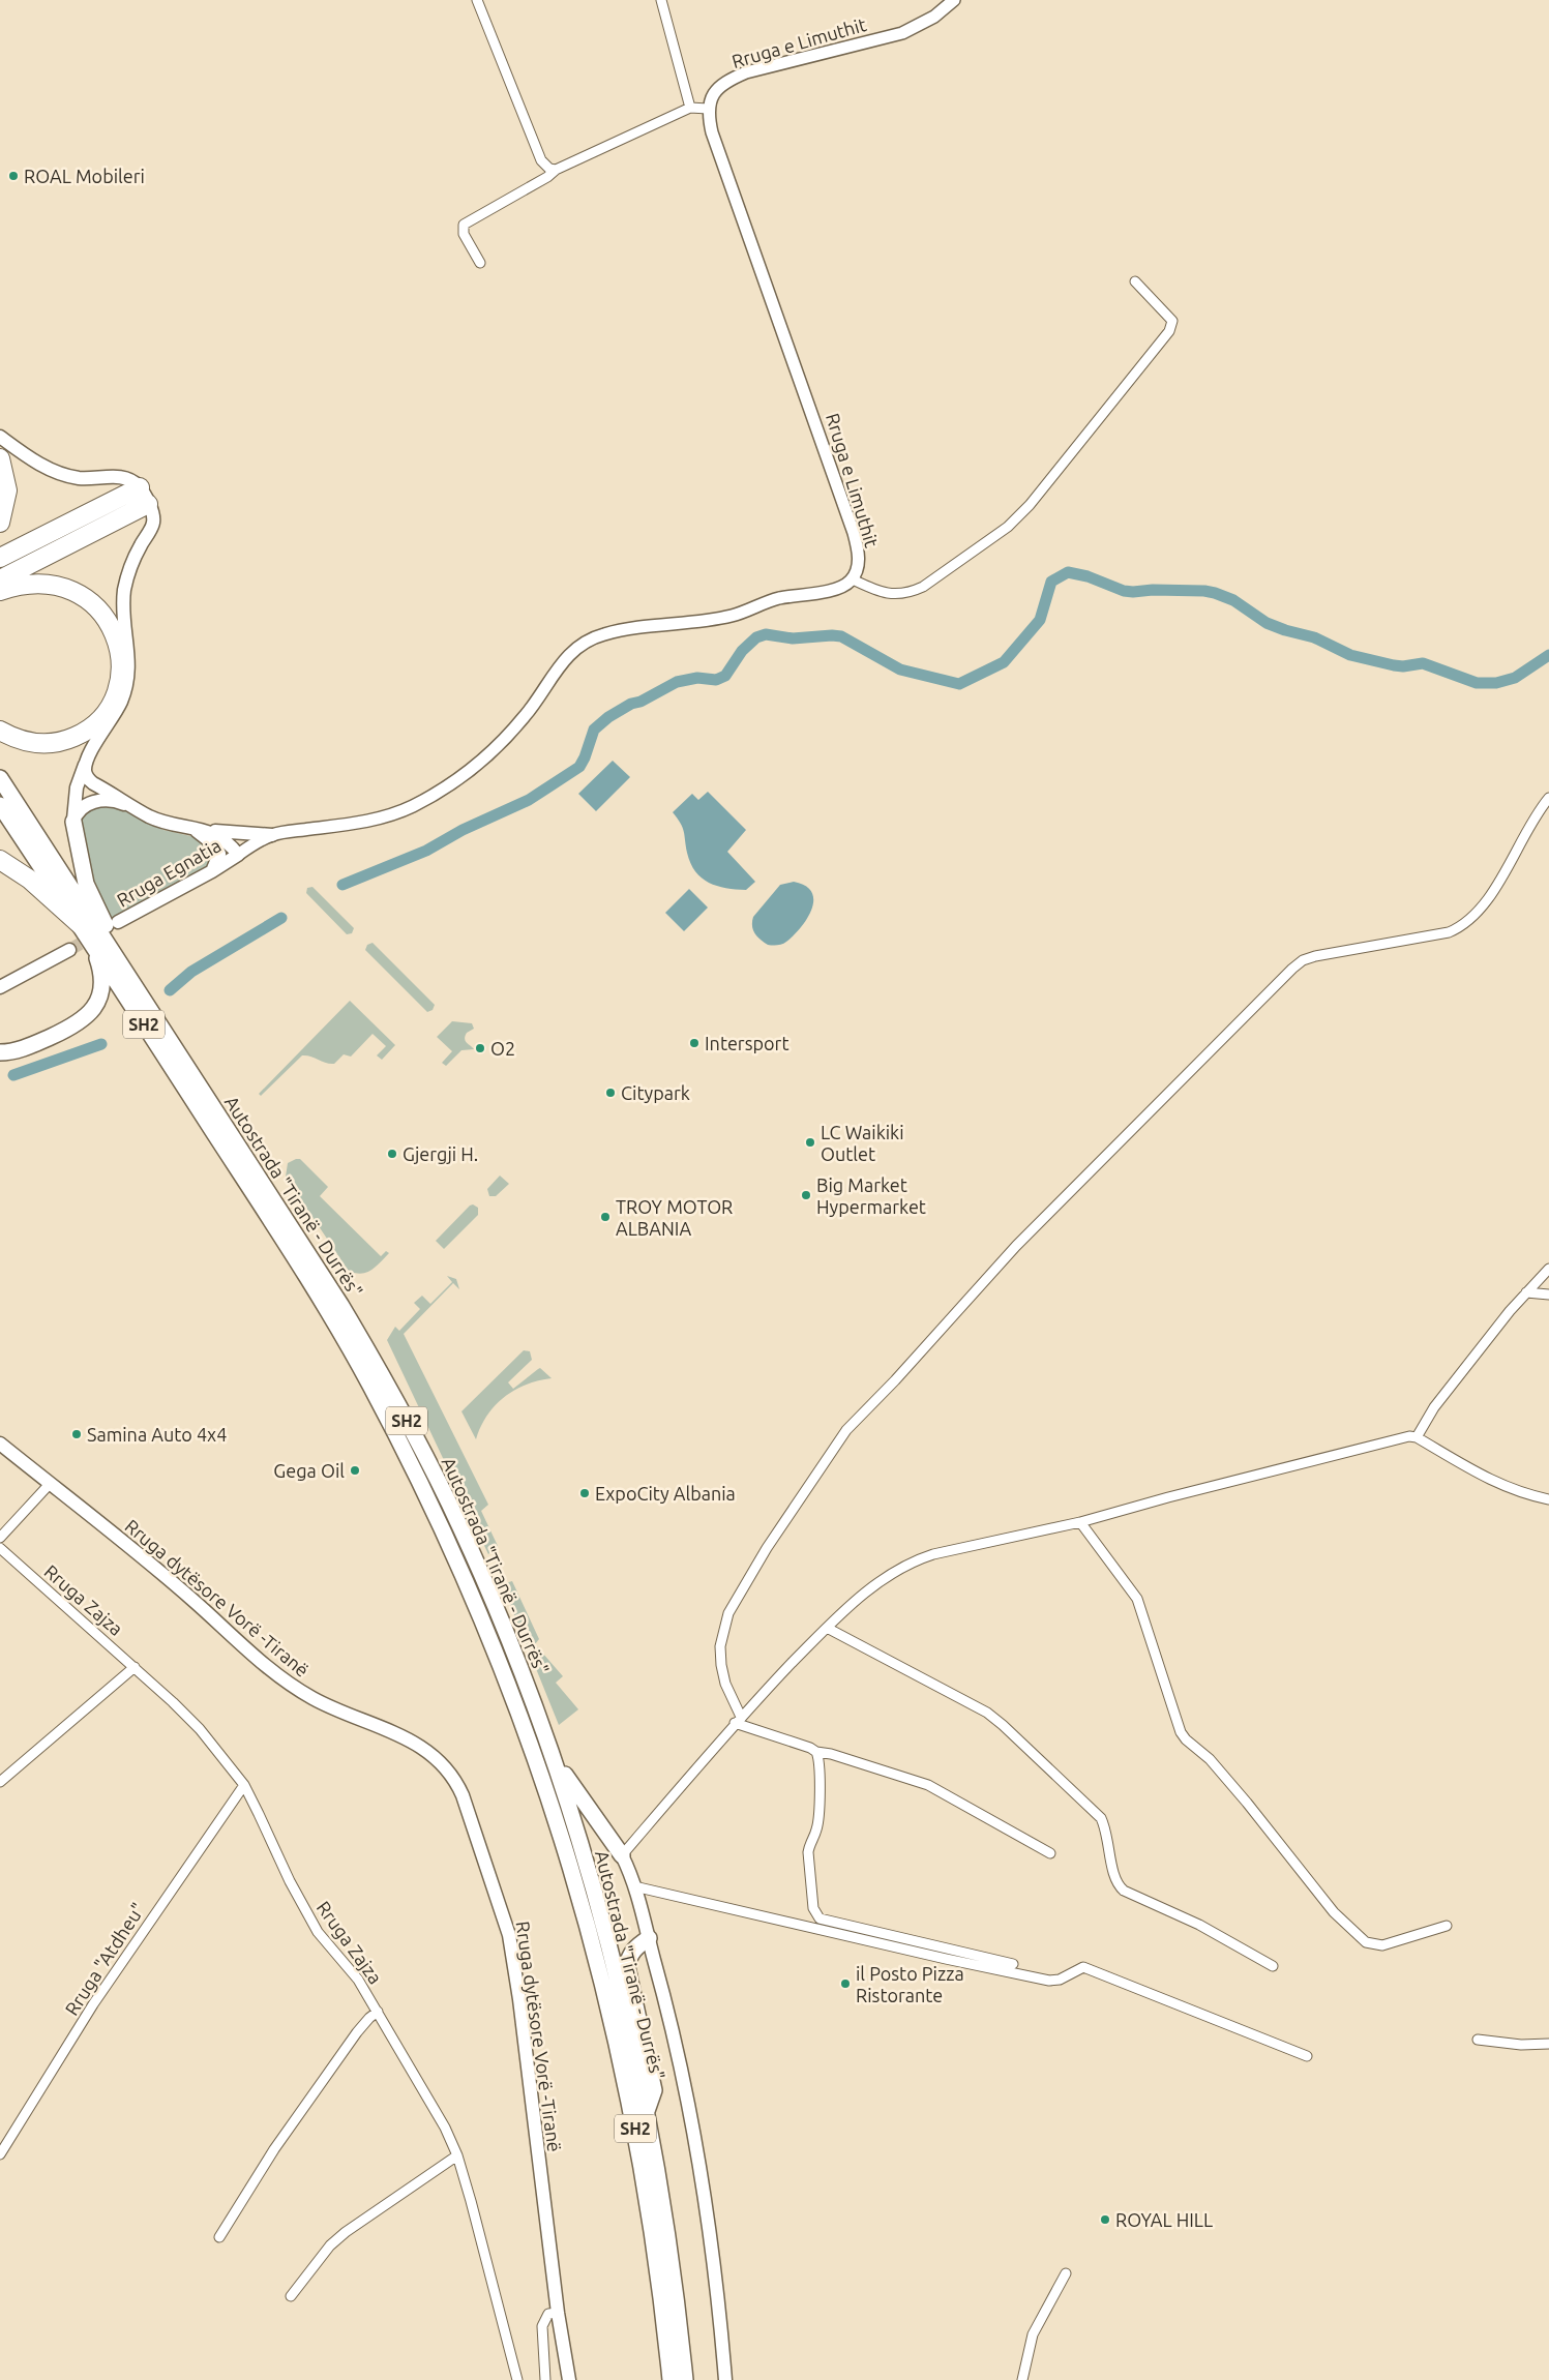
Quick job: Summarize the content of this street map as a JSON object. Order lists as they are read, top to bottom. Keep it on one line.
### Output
{"streets":{"highway":["SH2","Autostrada \"Tiranë - Durrës\""],"main road":["Rruga Egnatia","Rruga dytësore Vorë -Tiranë"],"street":["Rruga e Limuthit","Rruga Zajza","Rruga \"Atdheu\""]},"crossings":[["Rruga Zajza","Rruga \"Atdheu\""]],"places":["ROAL Mobileri","Intersport","O2","Citypark","LC Waikiki Outlet","Gjergji H.","Big Market Hypermarket","TROY MOTOR ALBANIA","Samina Auto 4x4","Gega Oil","ExpoCity Albania","il Posto Pizza Ristorante","ROYAL HILL"]}
